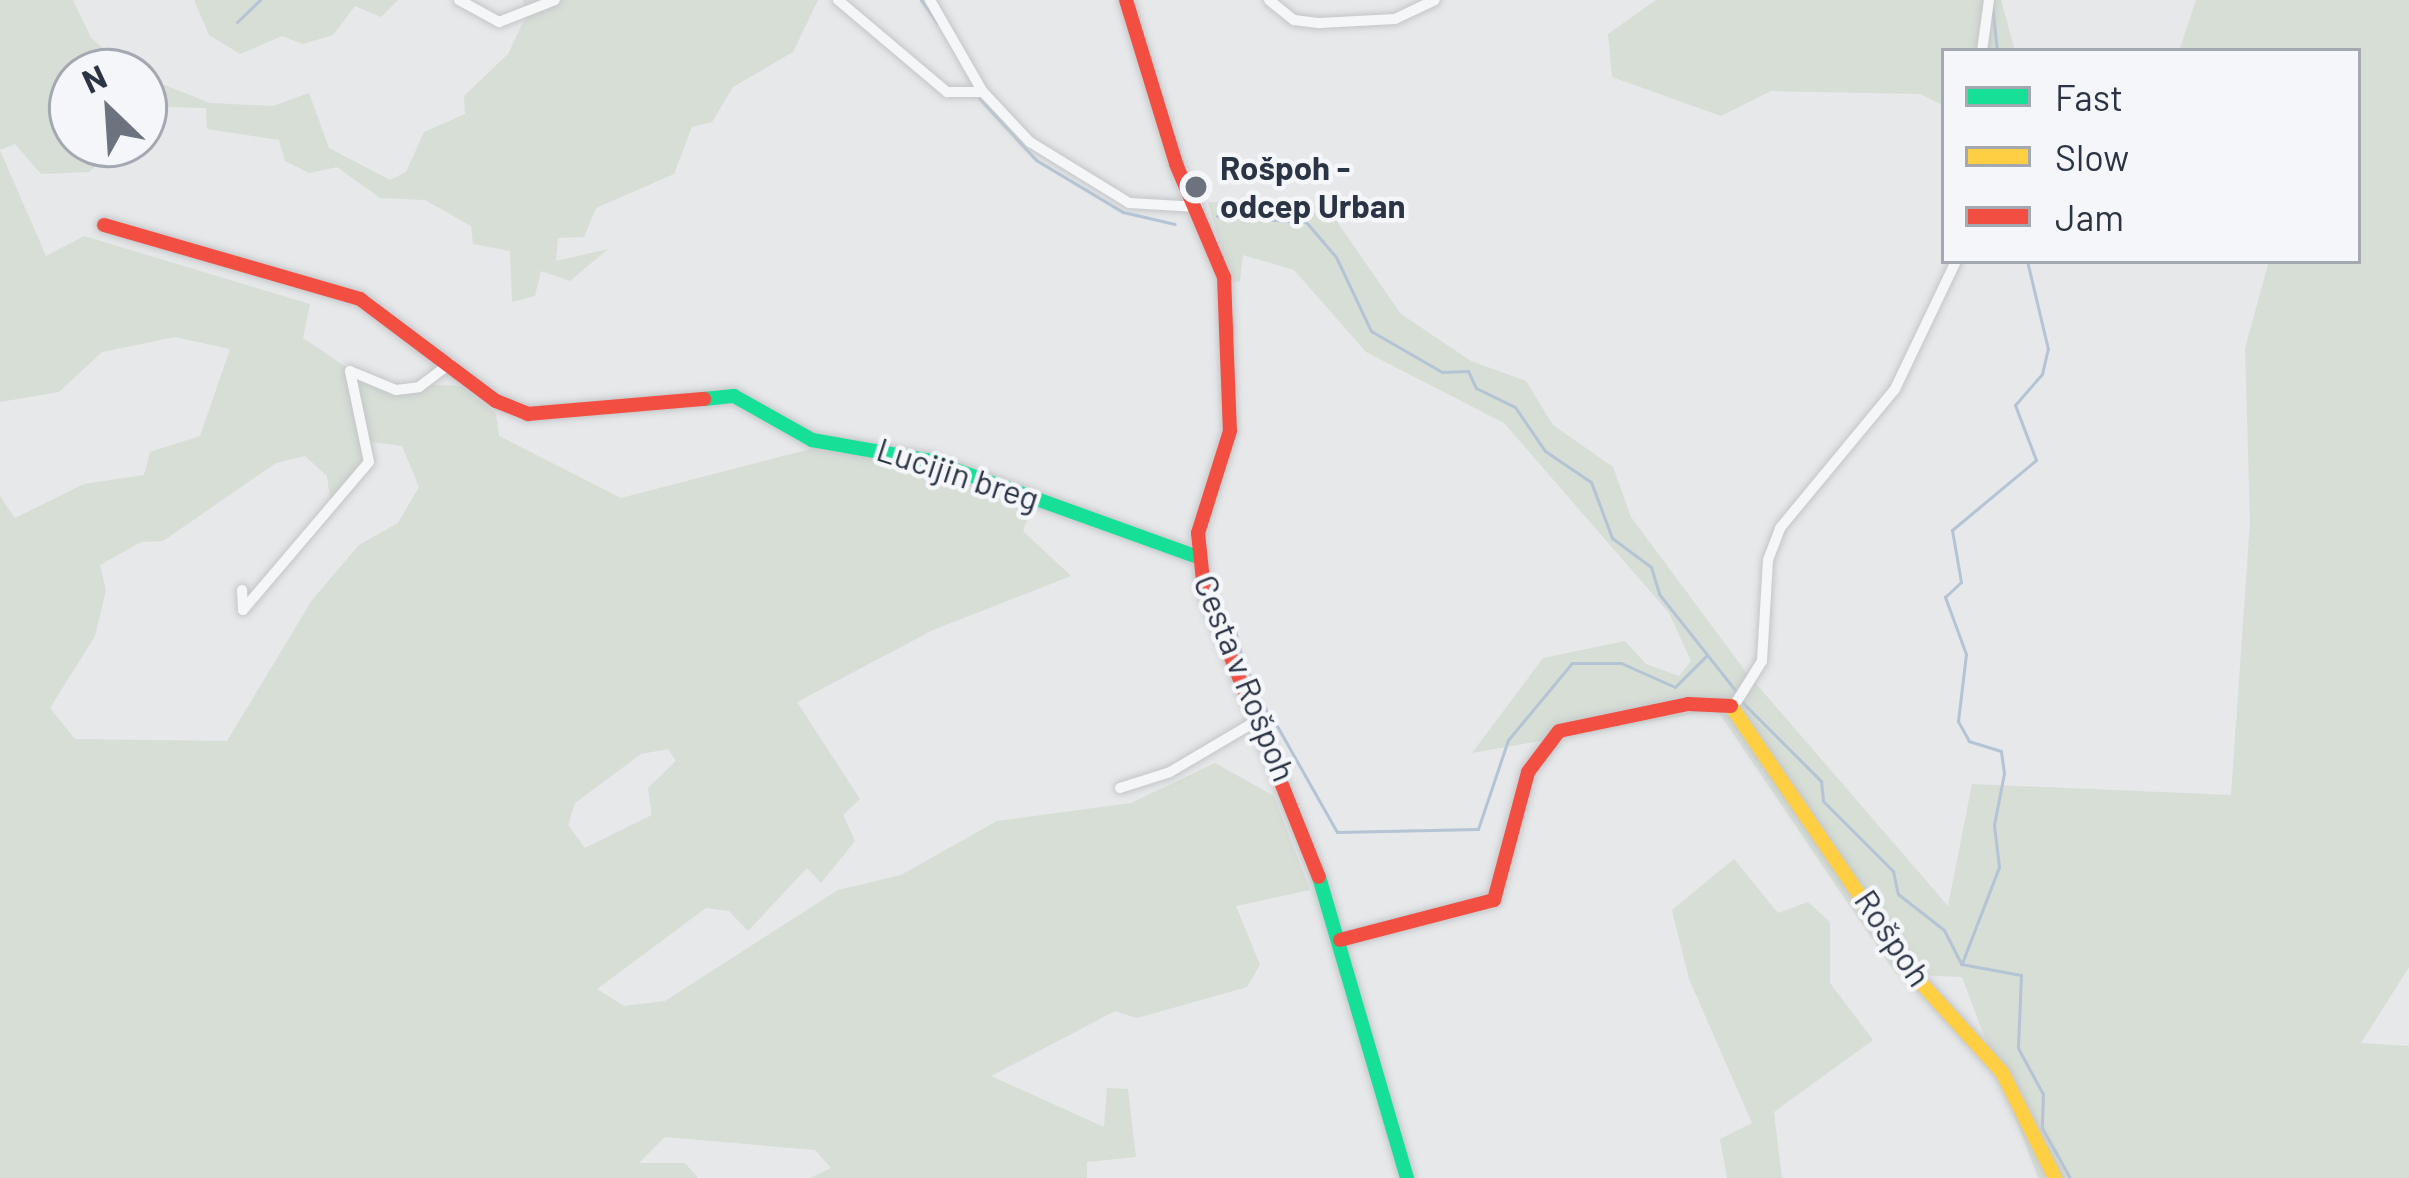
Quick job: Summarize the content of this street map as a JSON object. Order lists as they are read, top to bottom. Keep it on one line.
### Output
{"streets":{"street":["Lucijin breg","Cesta v Rošpoh","Rošpoh"]},"crossings":[["Lucijin breg","Cesta v Rošpoh"]],"places":["Rošpoh - odcep Urban"],"legend":["Fast","Slow","Jam"],"north":"top left"}
